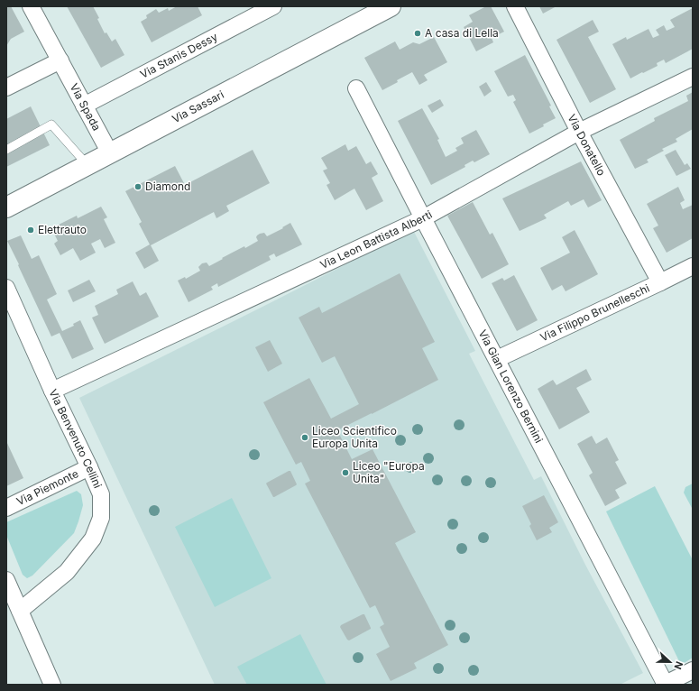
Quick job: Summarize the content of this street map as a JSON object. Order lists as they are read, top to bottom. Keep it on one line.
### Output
{"streets":{"street":["Via Stanis Dessy","Via Spada","Via Sassari","Via Donatello","Via Leon Battista Alberti","Via Filippo Brunelleschi","Via Gian Lorenzo Bernini","Via Benvenuto Cellini","Via Piemonte"]},"crossings":[["Via Stanis Dessy","Via Spada"],["Via Spada","Via Sassari"],["Via Donatello","Via Leon Battista Alberti"],["Via Donatello","Via Filippo Brunelleschi"],["Via Leon Battista Alberti","Via Gian Lorenzo Bernini"],["Via Leon Battista Alberti","Via Benvenuto Cellini"],["Via Filippo Brunelleschi","Via Gian Lorenzo Bernini"],["Via Benvenuto Cellini","Via Piemonte"]],"places":["A casa di Lella","Diamond","Elettrauto","Liceo Scientifico Europa Unita","Liceo \"Europa Unita\""],"north":"right"}
